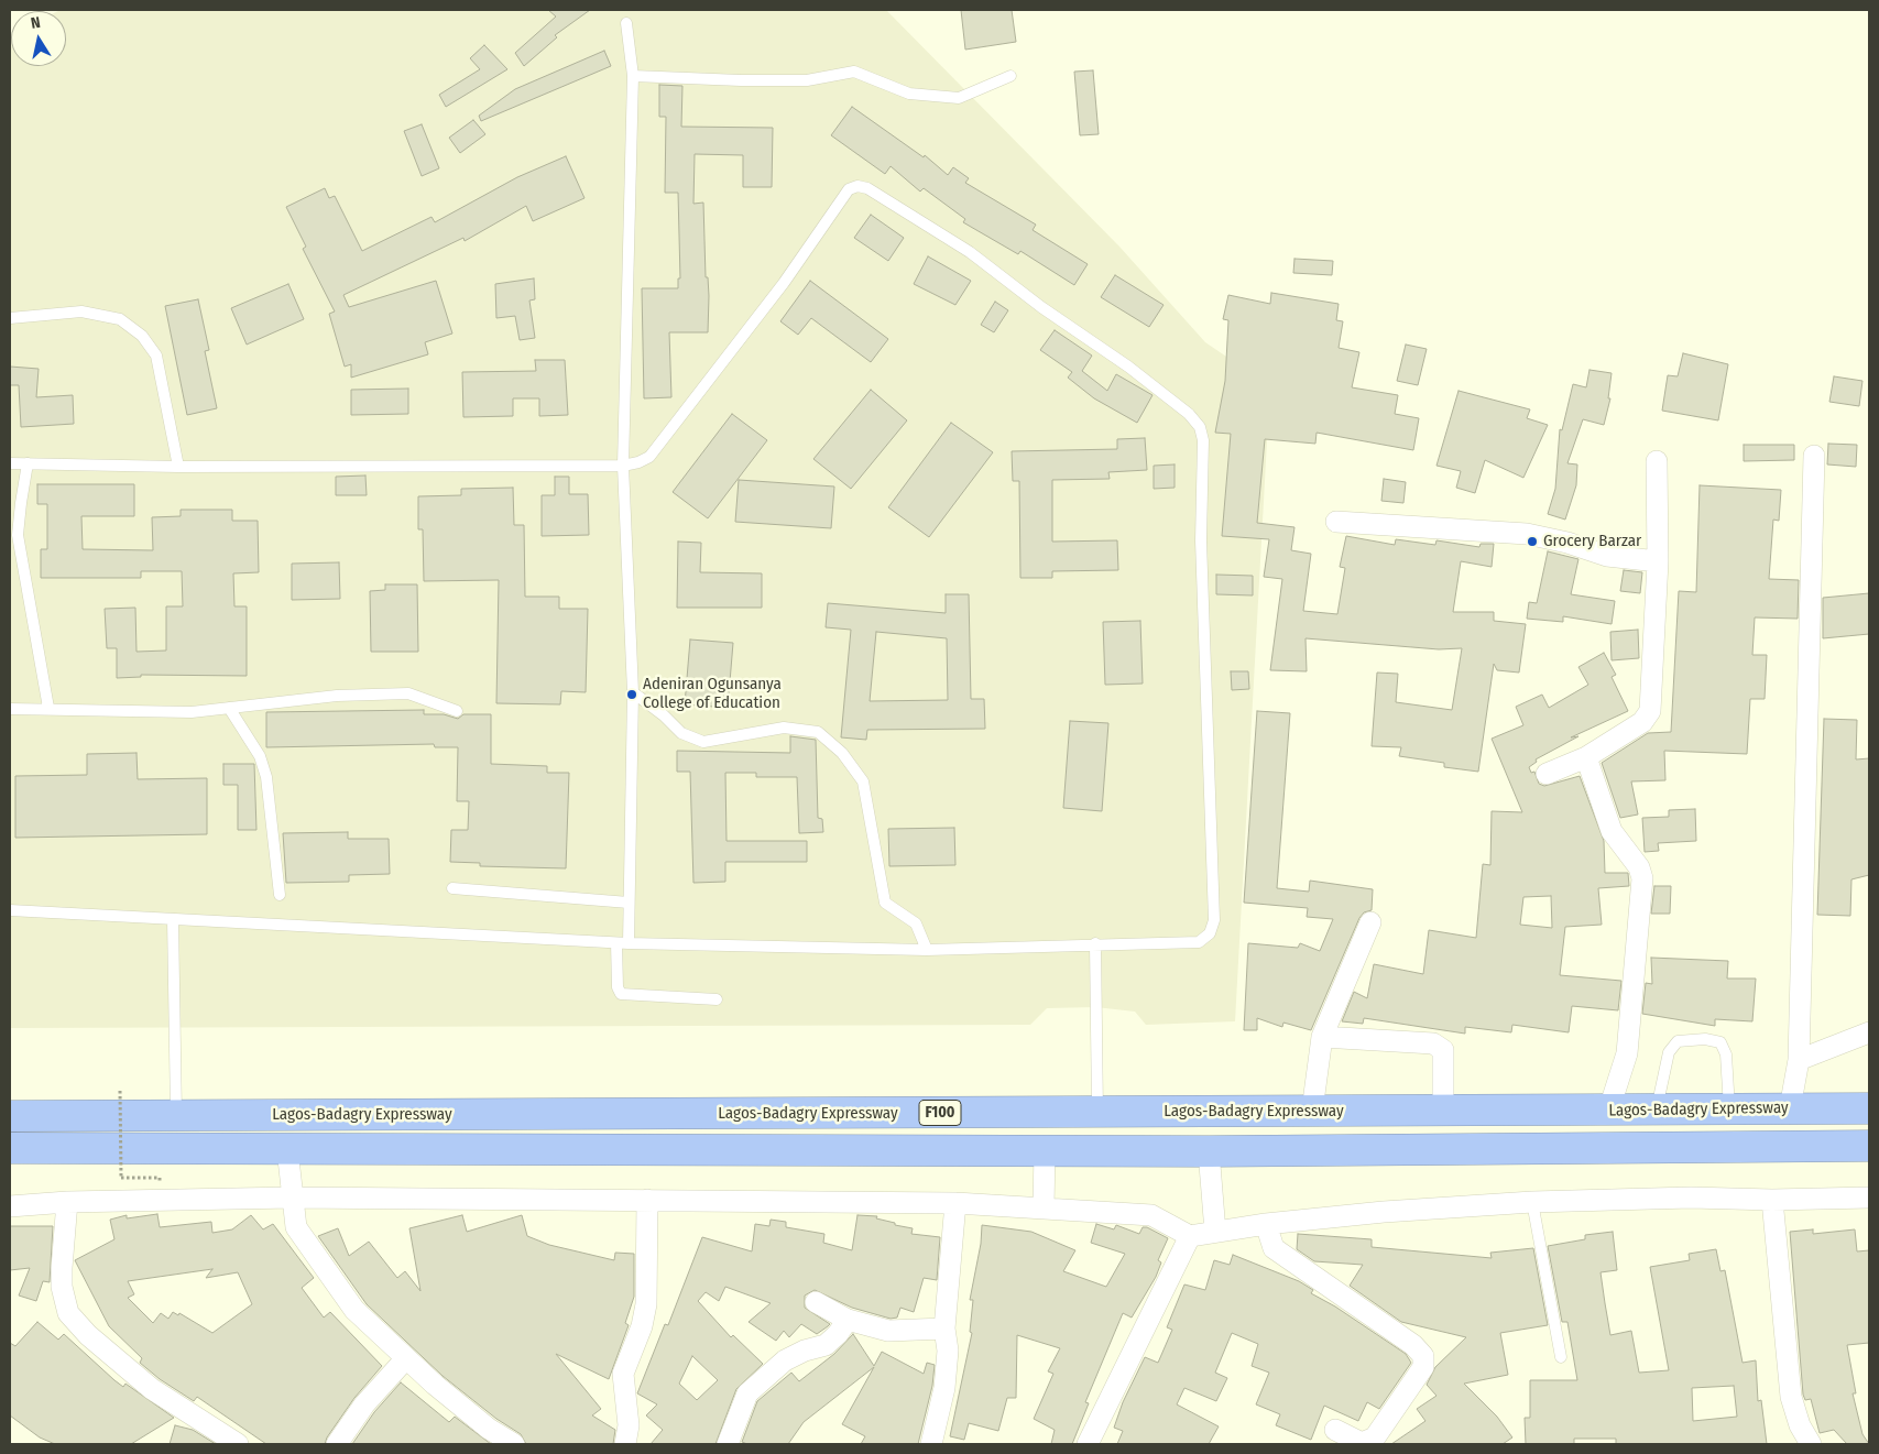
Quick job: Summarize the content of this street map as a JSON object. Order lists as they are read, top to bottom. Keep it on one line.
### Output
{"streets":{"highway":["Lagos-Badagry Expressway","F100"]},"places":["Grocery Barzar","Adeniran Ogunsanya College of Education"],"north":"top"}
